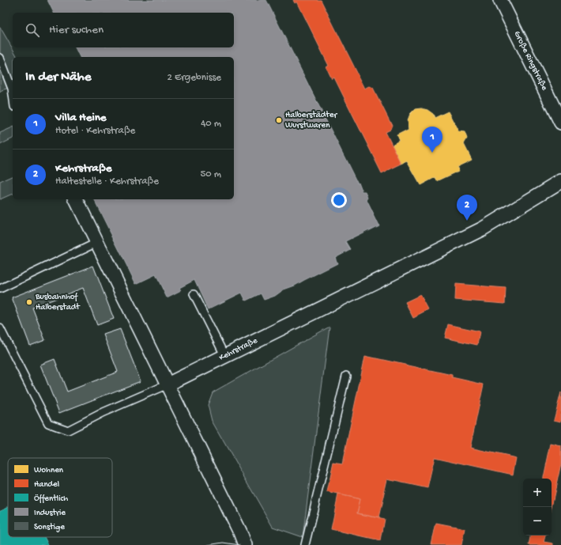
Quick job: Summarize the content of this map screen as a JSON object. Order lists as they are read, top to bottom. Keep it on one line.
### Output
{"streets":{"street":["Große Ringstraße","Kehrstraße"]},"places":["Halberstädter Wurstwaren","Busbahnhof Halberstadt"],"legend":["Wohnen","Handel","Öffentlich","Industrie","Sonstige"],"page":{"search":"Hier suchen","heading":["In der Nähe","2 Ergebnisse"],"list":[{"mark":"1","name":"Villa Heine","note":"Hotel · Kehrstraße","value":"40 m"},{"mark":"2","name":"Kehrstraße","note":"Haltestelle · Kehrstraße","value":"50 m"}],"pins":["1","2"],"map_buttons":["+","−"]}}
